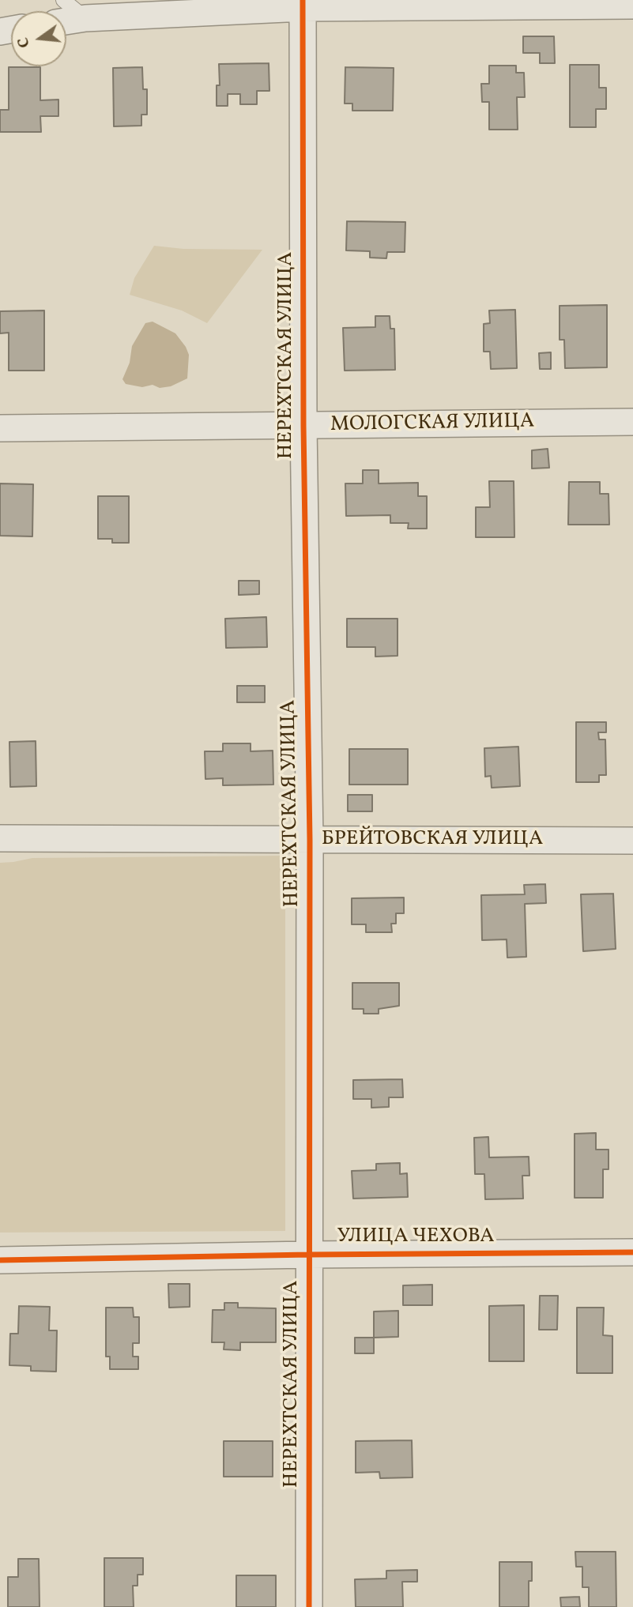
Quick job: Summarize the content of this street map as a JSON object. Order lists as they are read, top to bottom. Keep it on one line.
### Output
{"streets":{"street":["НЕРЕХТСКАЯ УЛИЦА","МОЛОГСКАЯ УЛИЦА","БРЕЙТОВСКАЯ УЛИЦА","УЛИЦА ЧЕХОВА"]},"crossings":[["НЕРЕХТСКАЯ УЛИЦА","МОЛОГСКАЯ УЛИЦА"],["НЕРЕХТСКАЯ УЛИЦА","БРЕЙТОВСКАЯ УЛИЦА"],["НЕРЕХТСКАЯ УЛИЦА","УЛИЦА ЧЕХОВА"]],"north":"left"}
